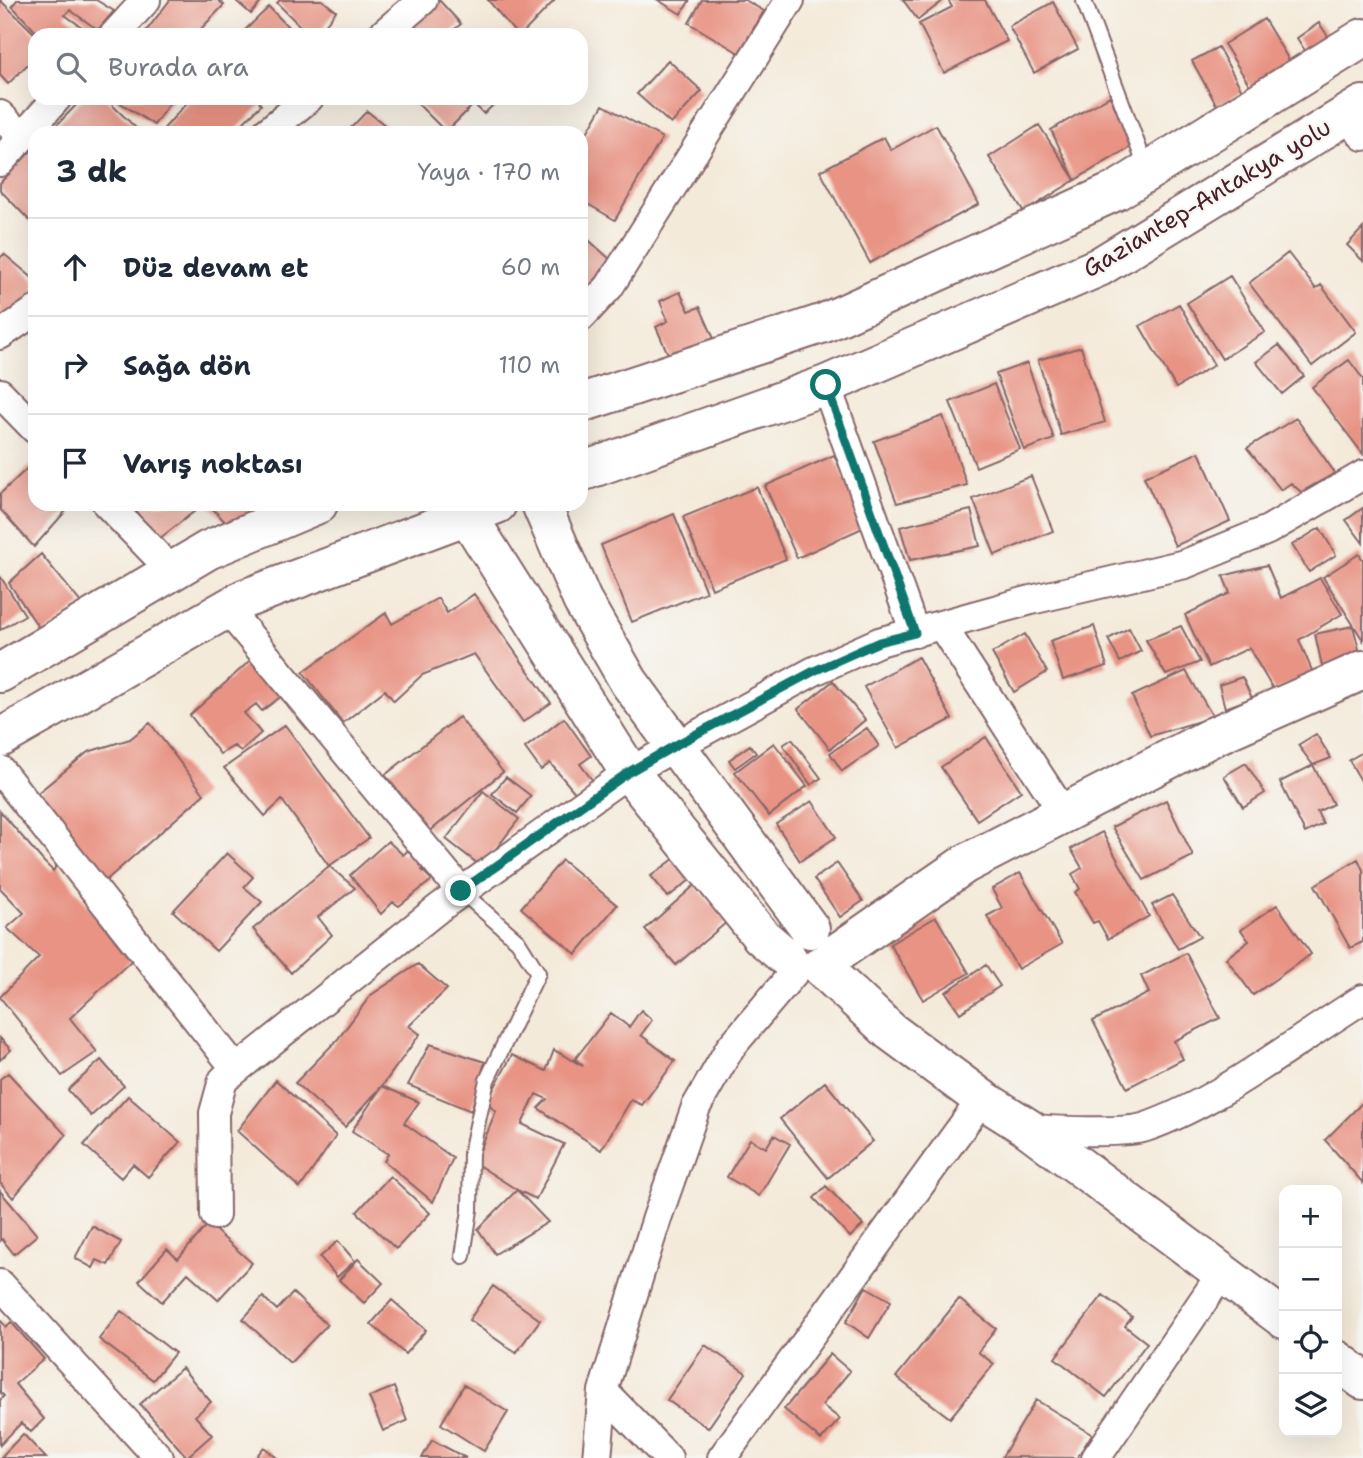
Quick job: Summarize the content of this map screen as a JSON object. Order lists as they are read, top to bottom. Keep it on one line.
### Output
{"streets":{"main road":["Gaziantep-Antakya yolu"]},"page":{"search":"Burada ara","heading":["3 dk","Yaya · 170 m"],"list":[["Düz devam et","60 m"],["Sağa dön","110 m"],"Varış noktası"],"map_buttons":["+","−"]}}
